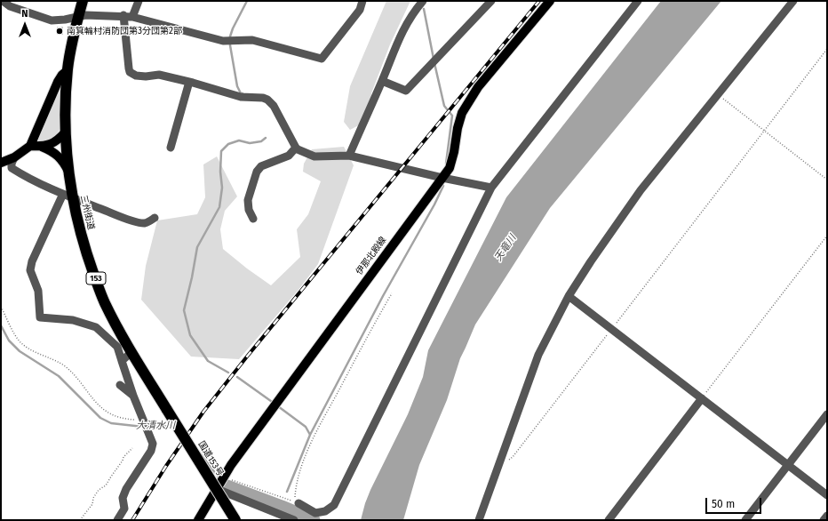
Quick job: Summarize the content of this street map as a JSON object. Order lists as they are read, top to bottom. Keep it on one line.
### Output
{"streets":{"highway":["三州街道","153","国道153号"],"main road":["伊那北殿線"]},"crossings":[["三州街道","国道153号"]],"water":["天竜川","大清水川"],"places":["南箕輪村消防団第3分団第2部"],"scale_bar":"50 m","north":"top"}
